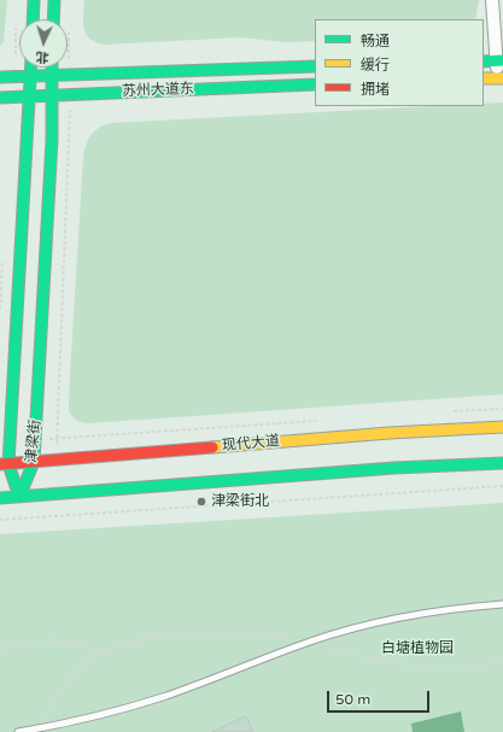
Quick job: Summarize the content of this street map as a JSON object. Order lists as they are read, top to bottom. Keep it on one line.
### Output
{"streets":{"main road":["苏州大道东","津梁街","现代大道"]},"crossings":[["苏州大道东","津梁街"],["津梁街","现代大道"]],"parks":["白塘植物园"],"places":["津梁街北"],"legend":["畅通","缓行","拥堵"],"scale_bar":"50 m","north":"bottom"}
